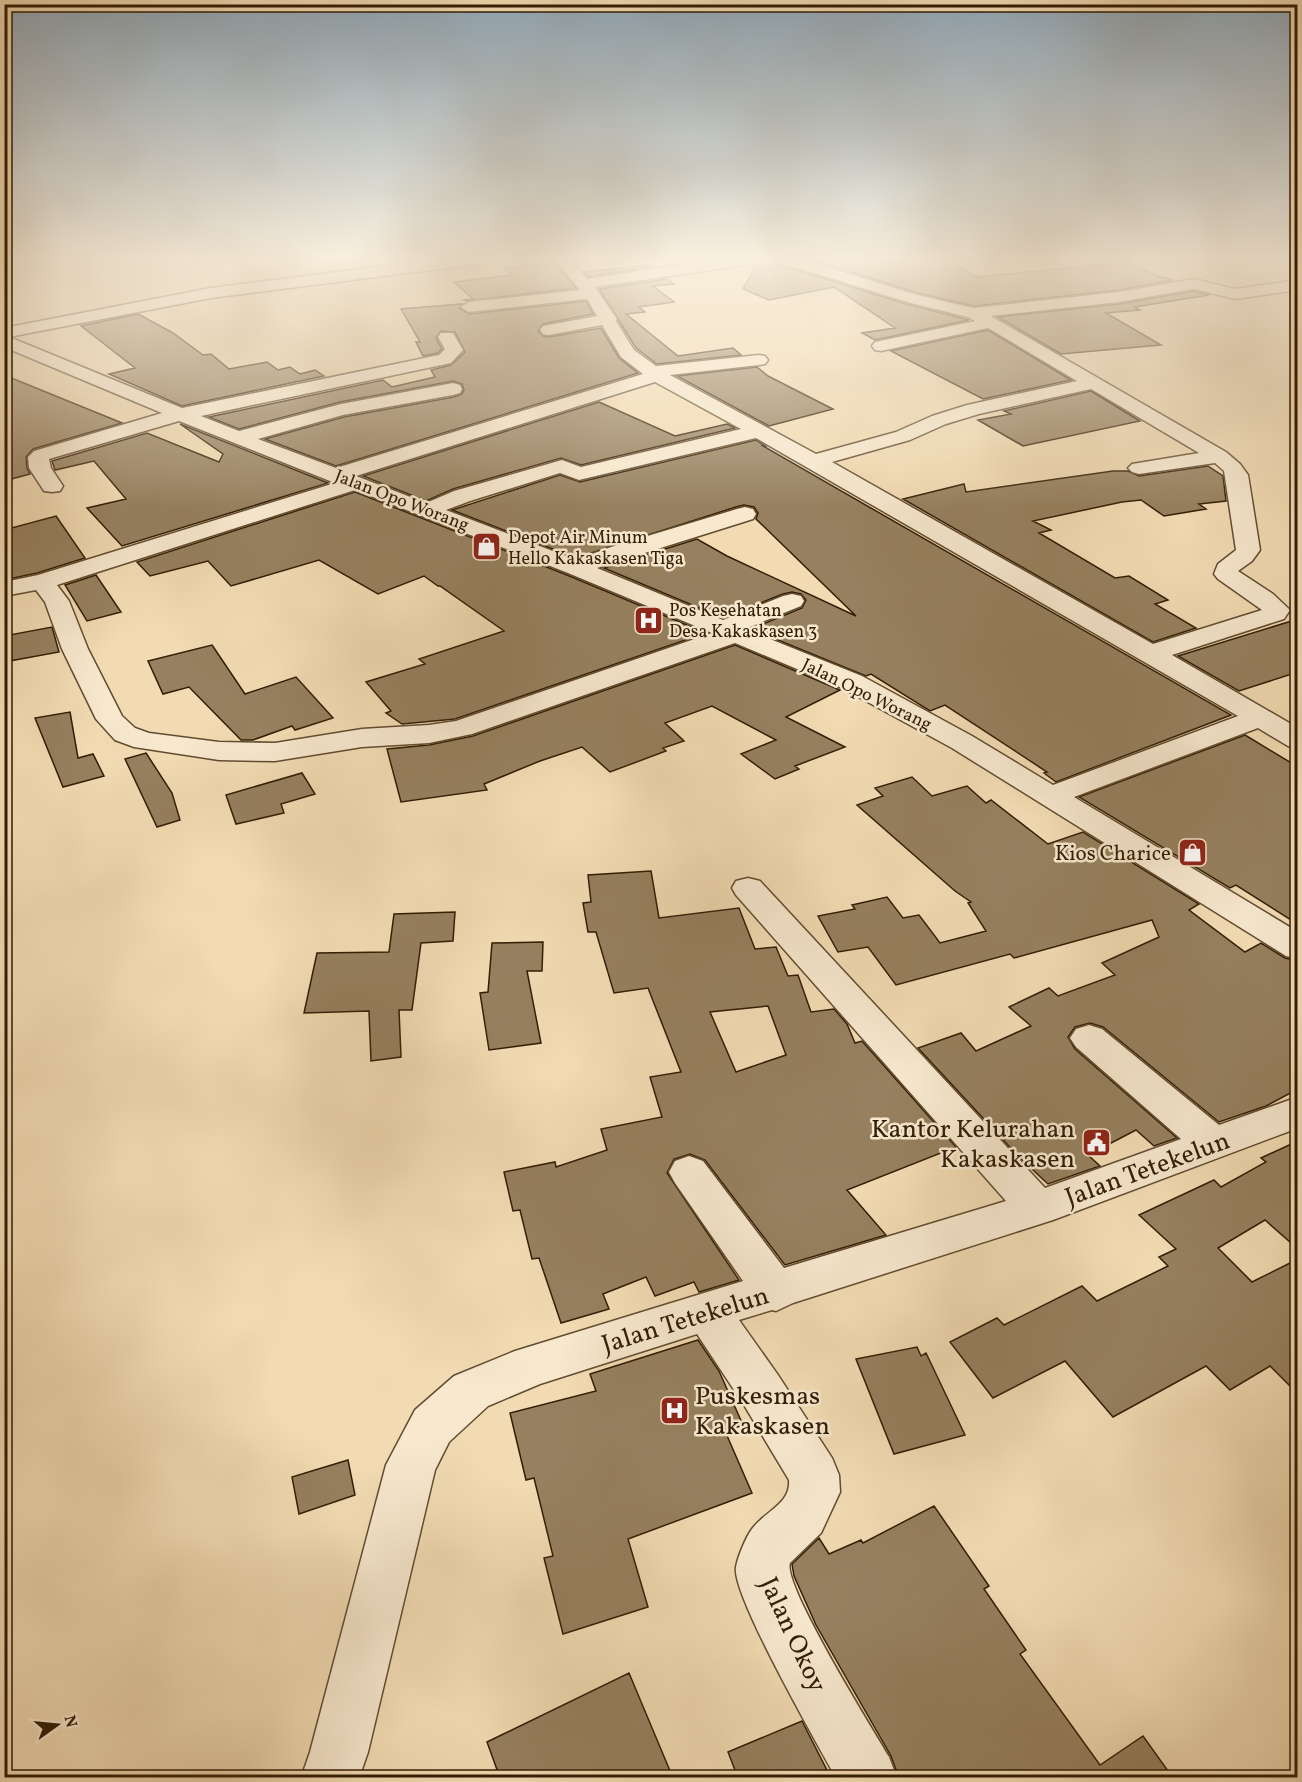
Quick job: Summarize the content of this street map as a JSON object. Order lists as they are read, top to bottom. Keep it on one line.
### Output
{"streets":{"street":["Jalan Opo Worang","Jalan Tetekelun","Jalan Okoy"]},"crossings":[["Jalan Tetekelun","Jalan Okoy"]],"places":{"shop":["Depot Air Minum Hello Kakaskasen Tiga","Kios Charice"],"hospital":["Pos Kesehatan Desa Kakaskasen 3","Puskesmas Kakaskasen"],"public building":["Kantor Kelurahan Kakaskasen"]},"north":"right"}
